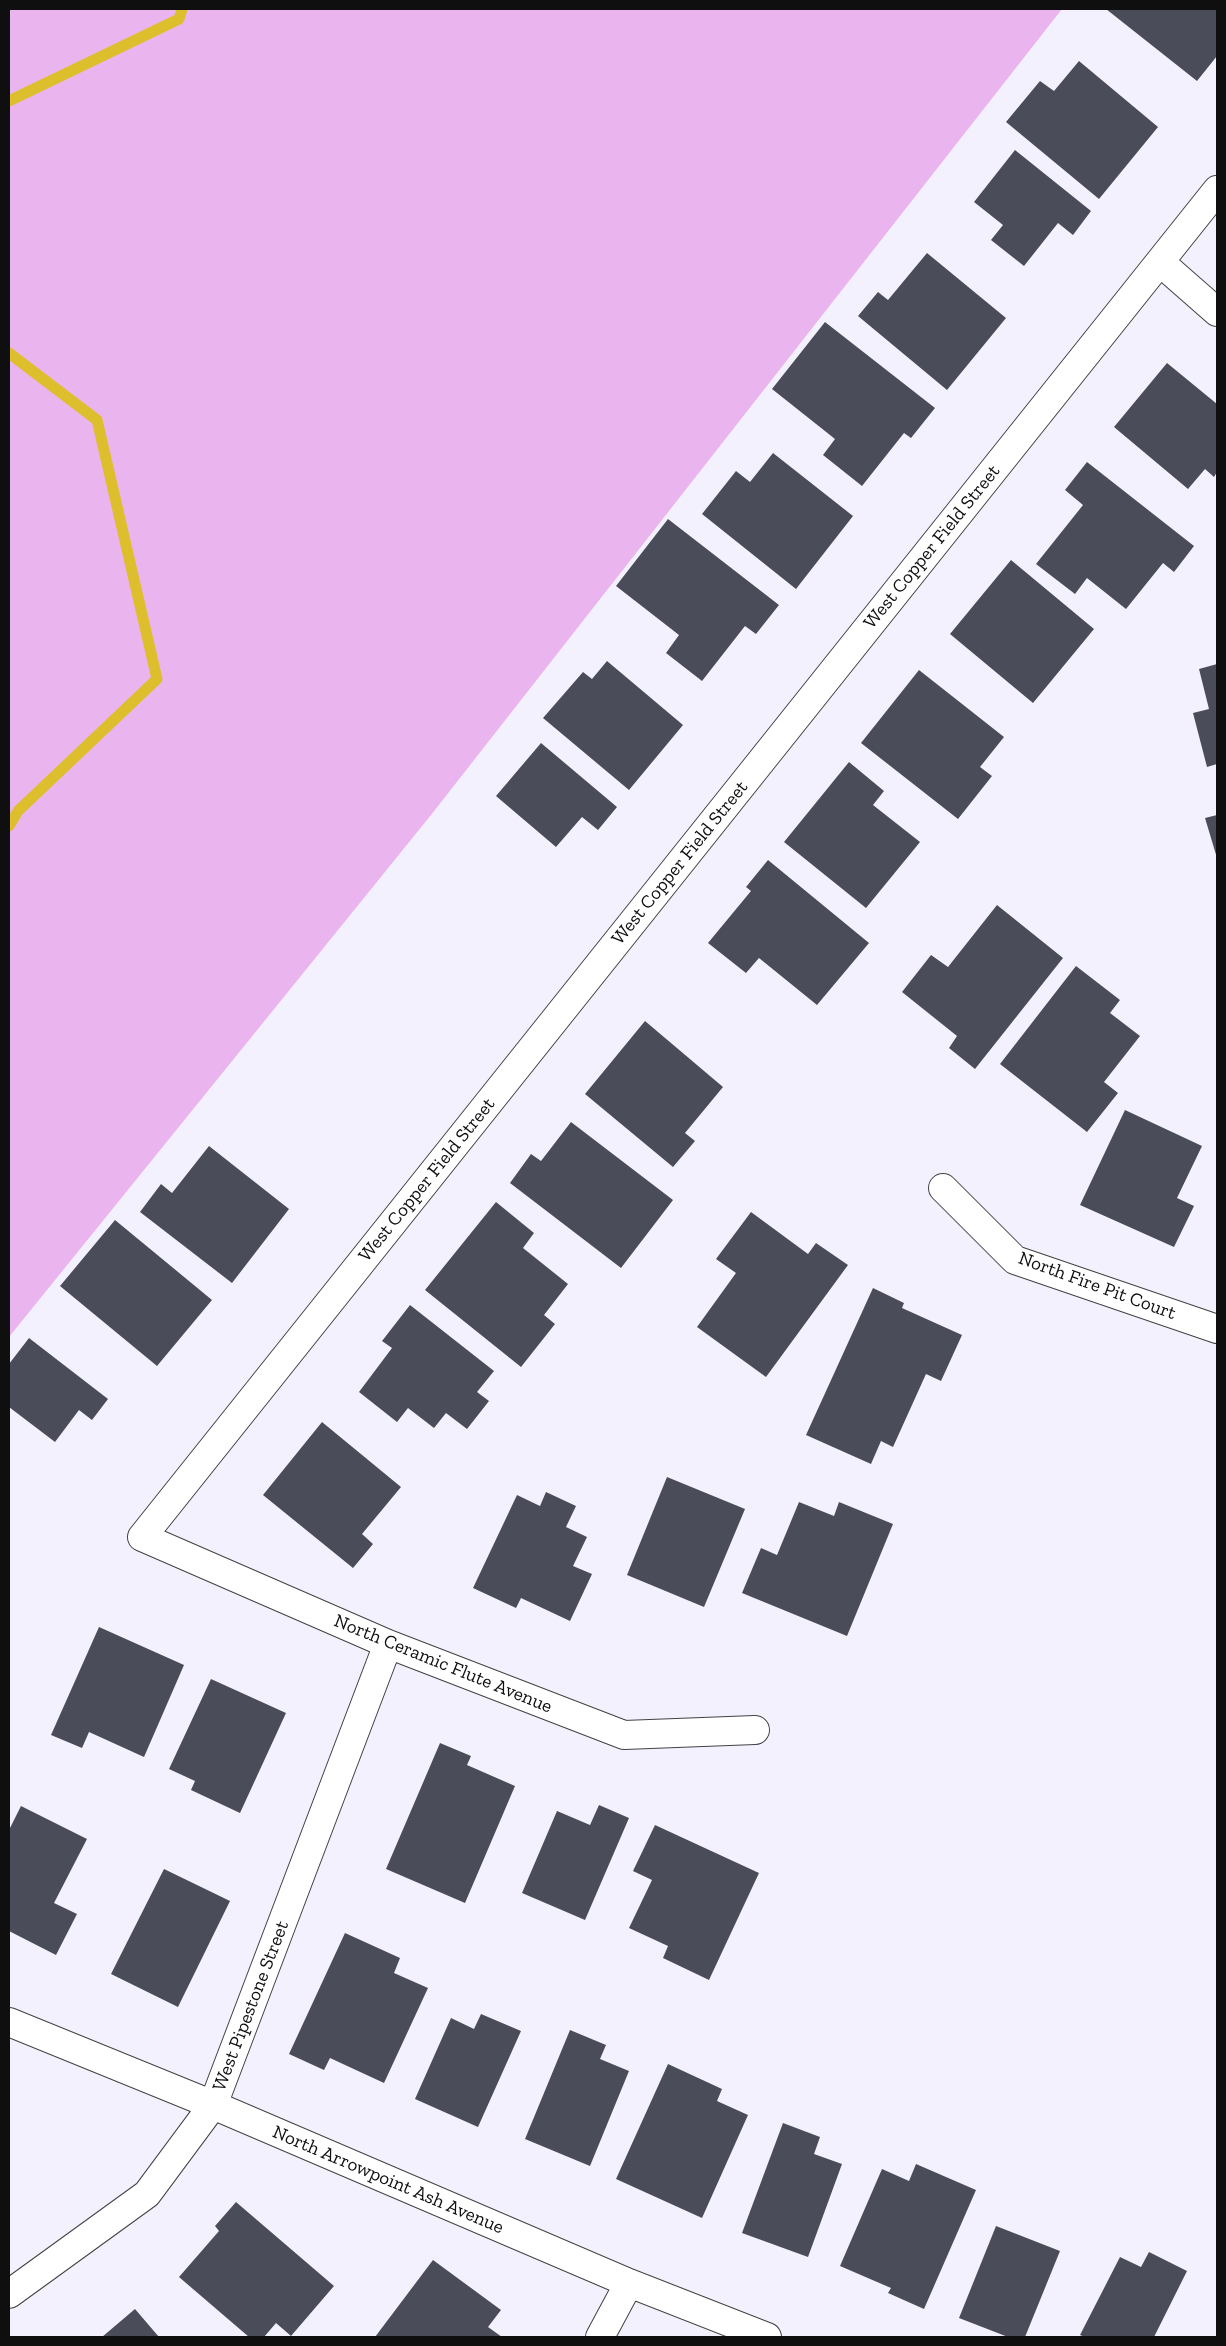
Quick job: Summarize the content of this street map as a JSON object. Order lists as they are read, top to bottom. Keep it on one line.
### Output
{"streets":{"street":["West Copper Field Street","North Fire Pit Court","North Ceramic Flute Avenue","West Pipestone Street","North Arrowpoint Ash Avenue"]},"crossings":[["West Copper Field Street","North Ceramic Flute Avenue"],["North Ceramic Flute Avenue","West Pipestone Street"],["West Pipestone Street","North Arrowpoint Ash Avenue"]]}
